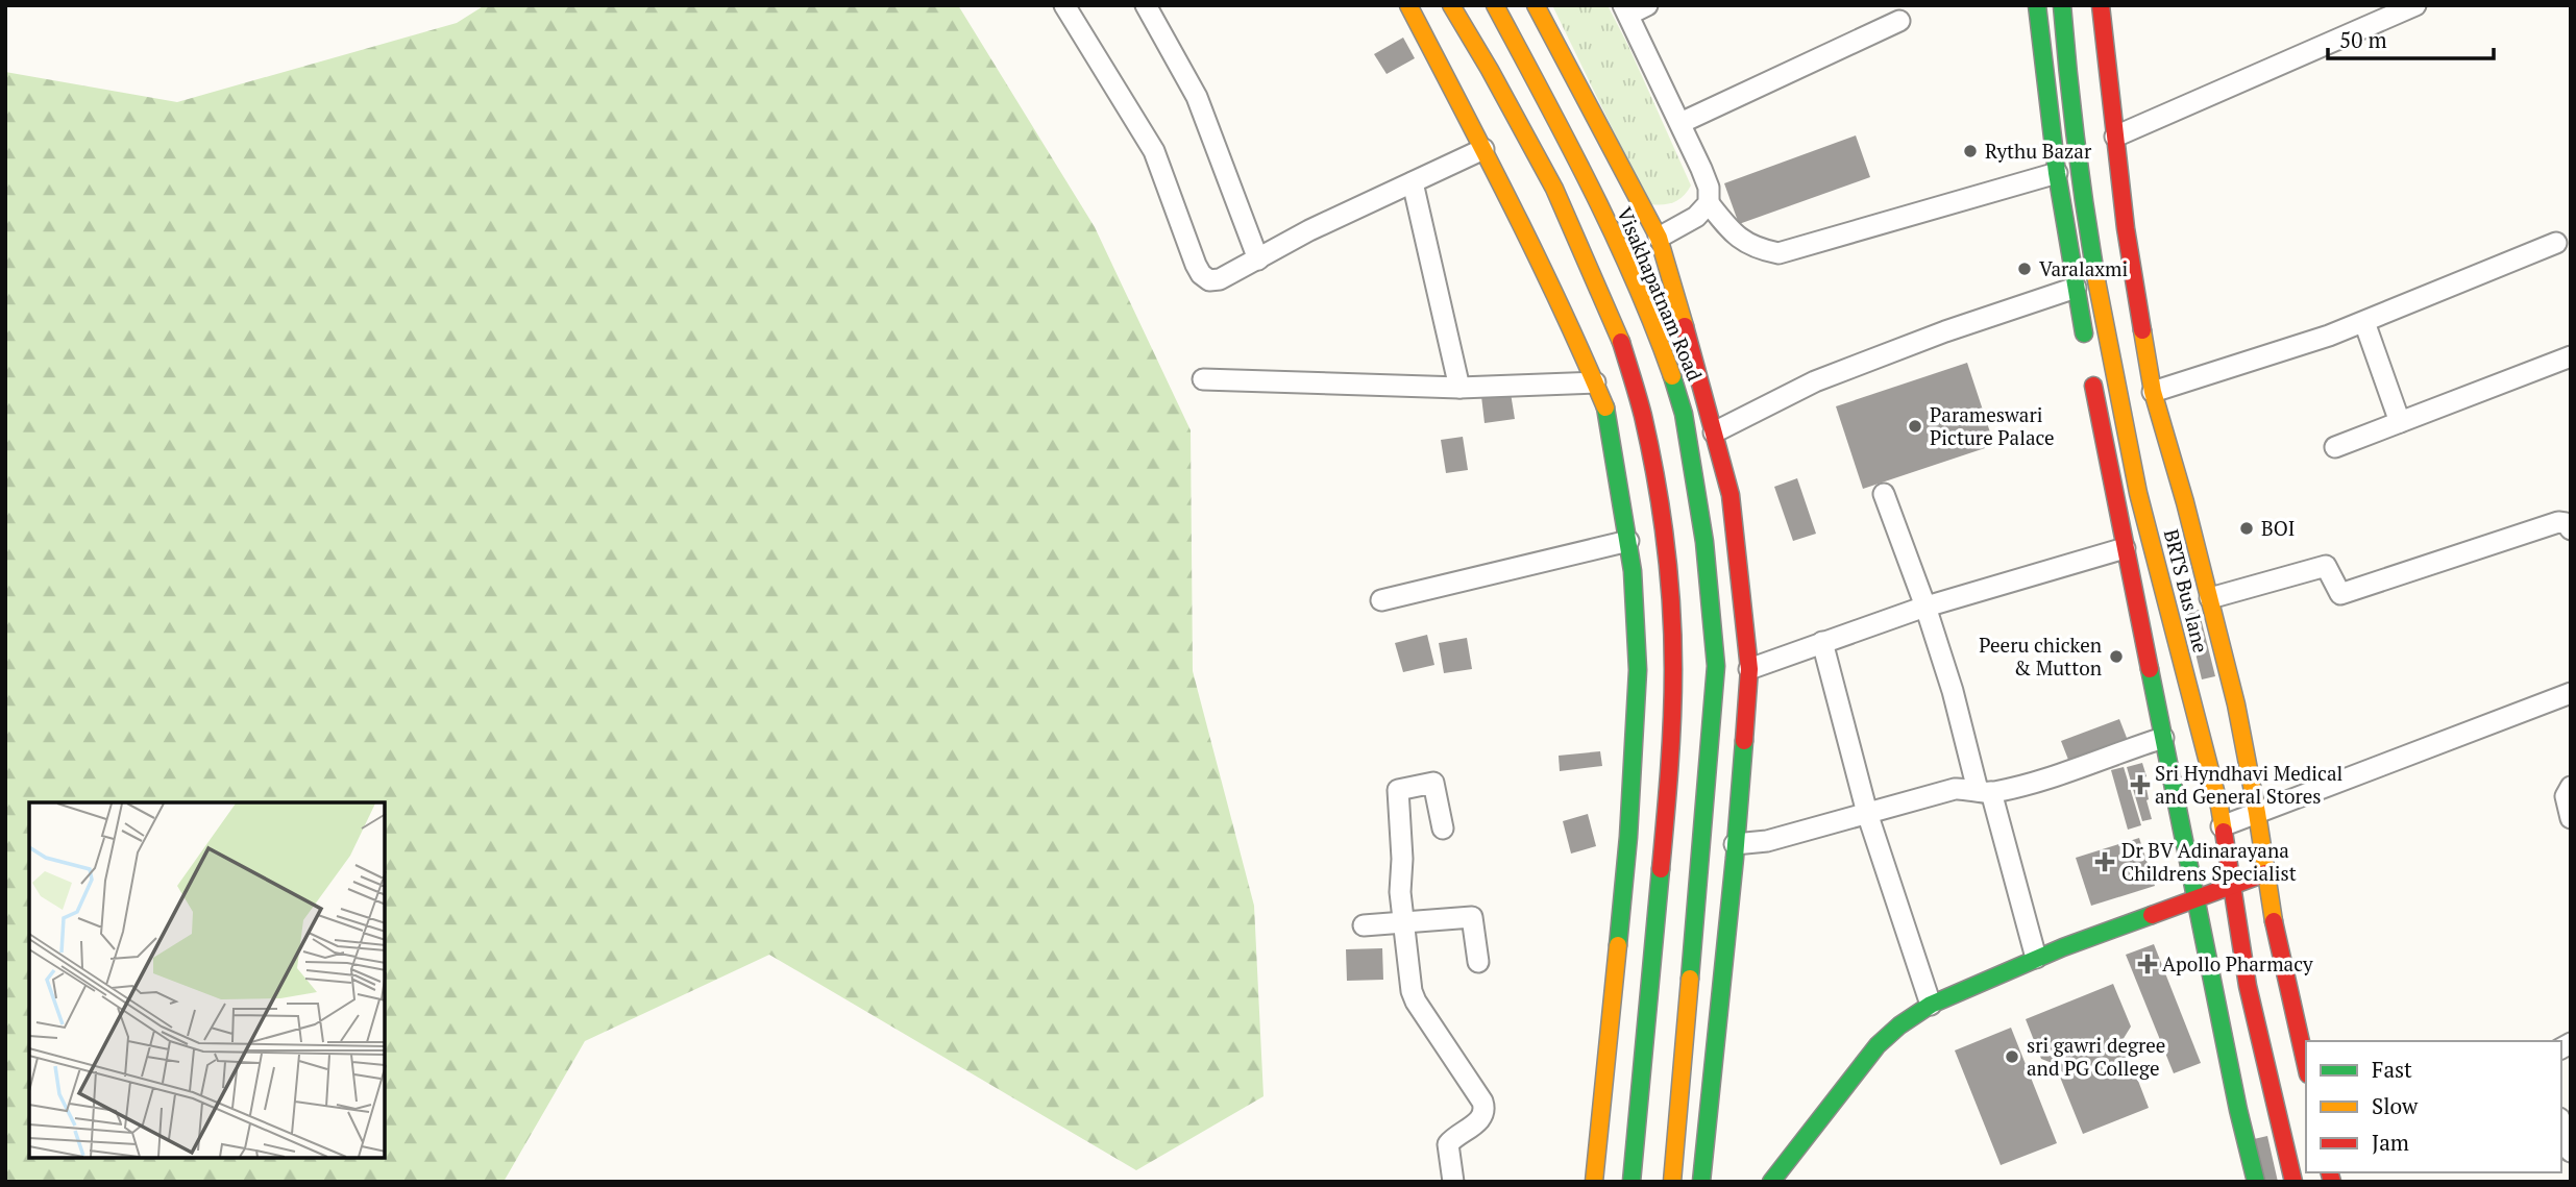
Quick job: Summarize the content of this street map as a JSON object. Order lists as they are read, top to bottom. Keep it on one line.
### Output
{"streets":{"main road":["Visakhapatnam Road","BRTS Bus lane"]},"places":{"other":["Rythu Bazar","Varalaxmi","Parameswari Picture Palace","BOI","Peeru chicken & Mutton","sri gawri degree and PG College"],"health":["Sri Hyndhavi Medical and General Stores","Dr BV Adinarayana Childrens Specialist","Apollo Pharmacy"]},"legend":["Fast","Slow","Jam"],"scale_bar":"50 m"}
